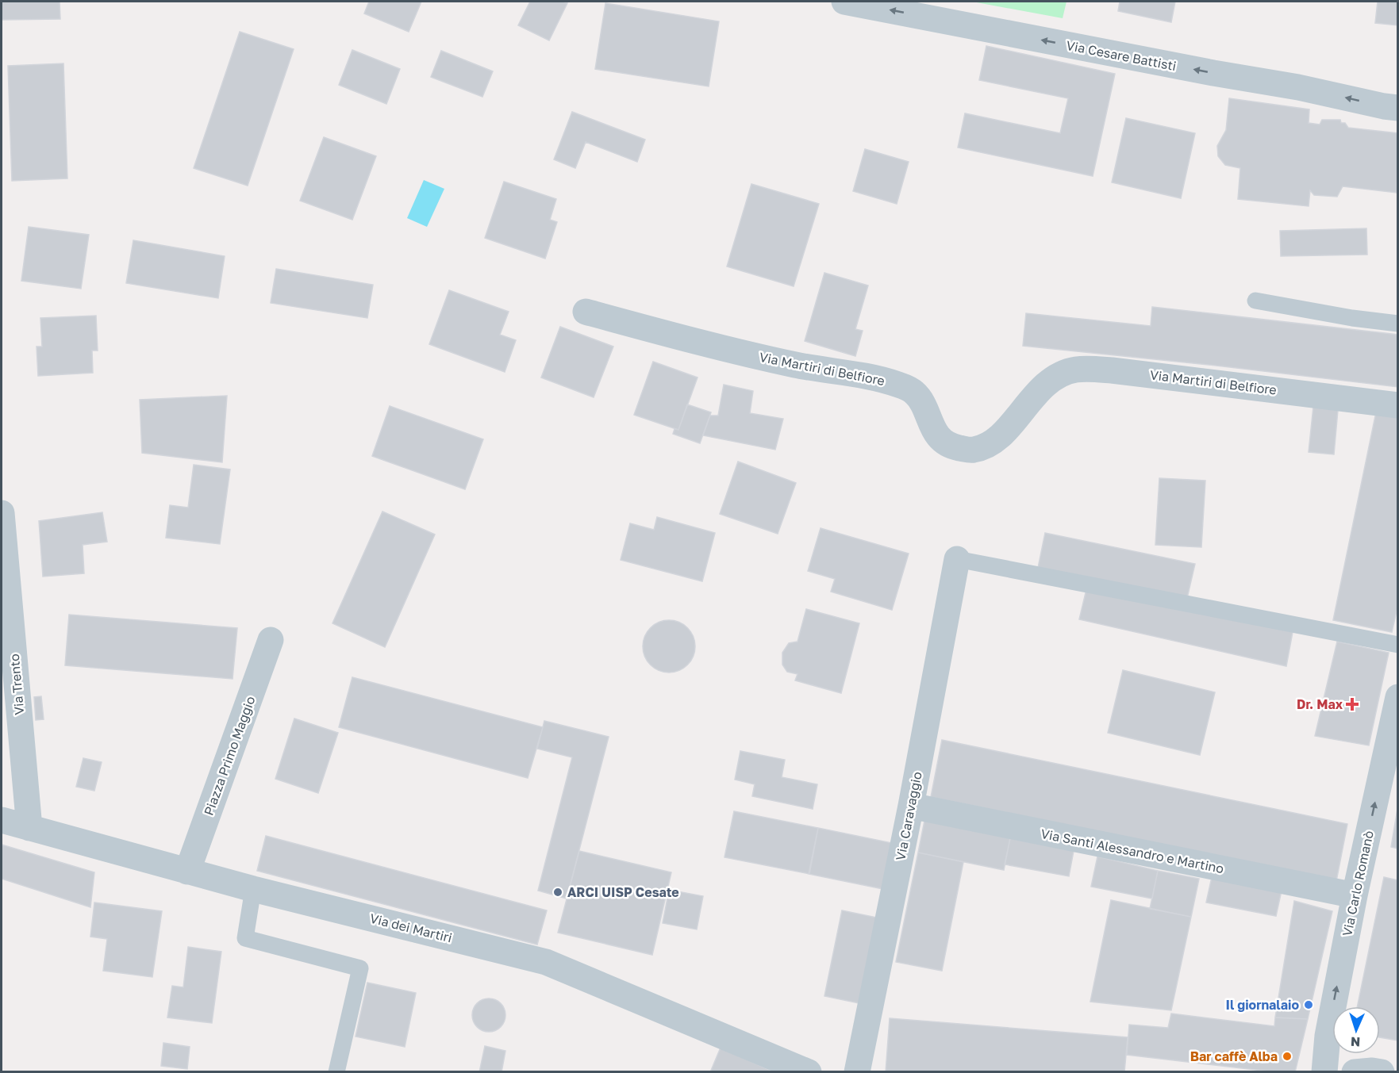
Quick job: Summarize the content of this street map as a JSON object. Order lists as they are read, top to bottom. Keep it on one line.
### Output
{"streets":{"street":["Via Cesare Battisti","Via Martiri di Belfiore","Via Trento","Piazza Primo Maggio","Via Caravaggio","Via Santi Alessandro e Martino","Via Carlo Romanò","Via dei Martiri"]},"crossings":[["Via Trento","Via dei Martiri"],["Piazza Primo Maggio","Via dei Martiri"],["Via Caravaggio","Via Santi Alessandro e Martino"],["Via Santi Alessandro e Martino","Via Carlo Romanò"]],"one_way":["Via Cesare Battisti","Via Carlo Romanò"],"places":{"health":["Dr. Max"],"other":["ARCI UISP Cesate","Il giornalaio","Bar caffè Alba"]},"north":"bottom"}
